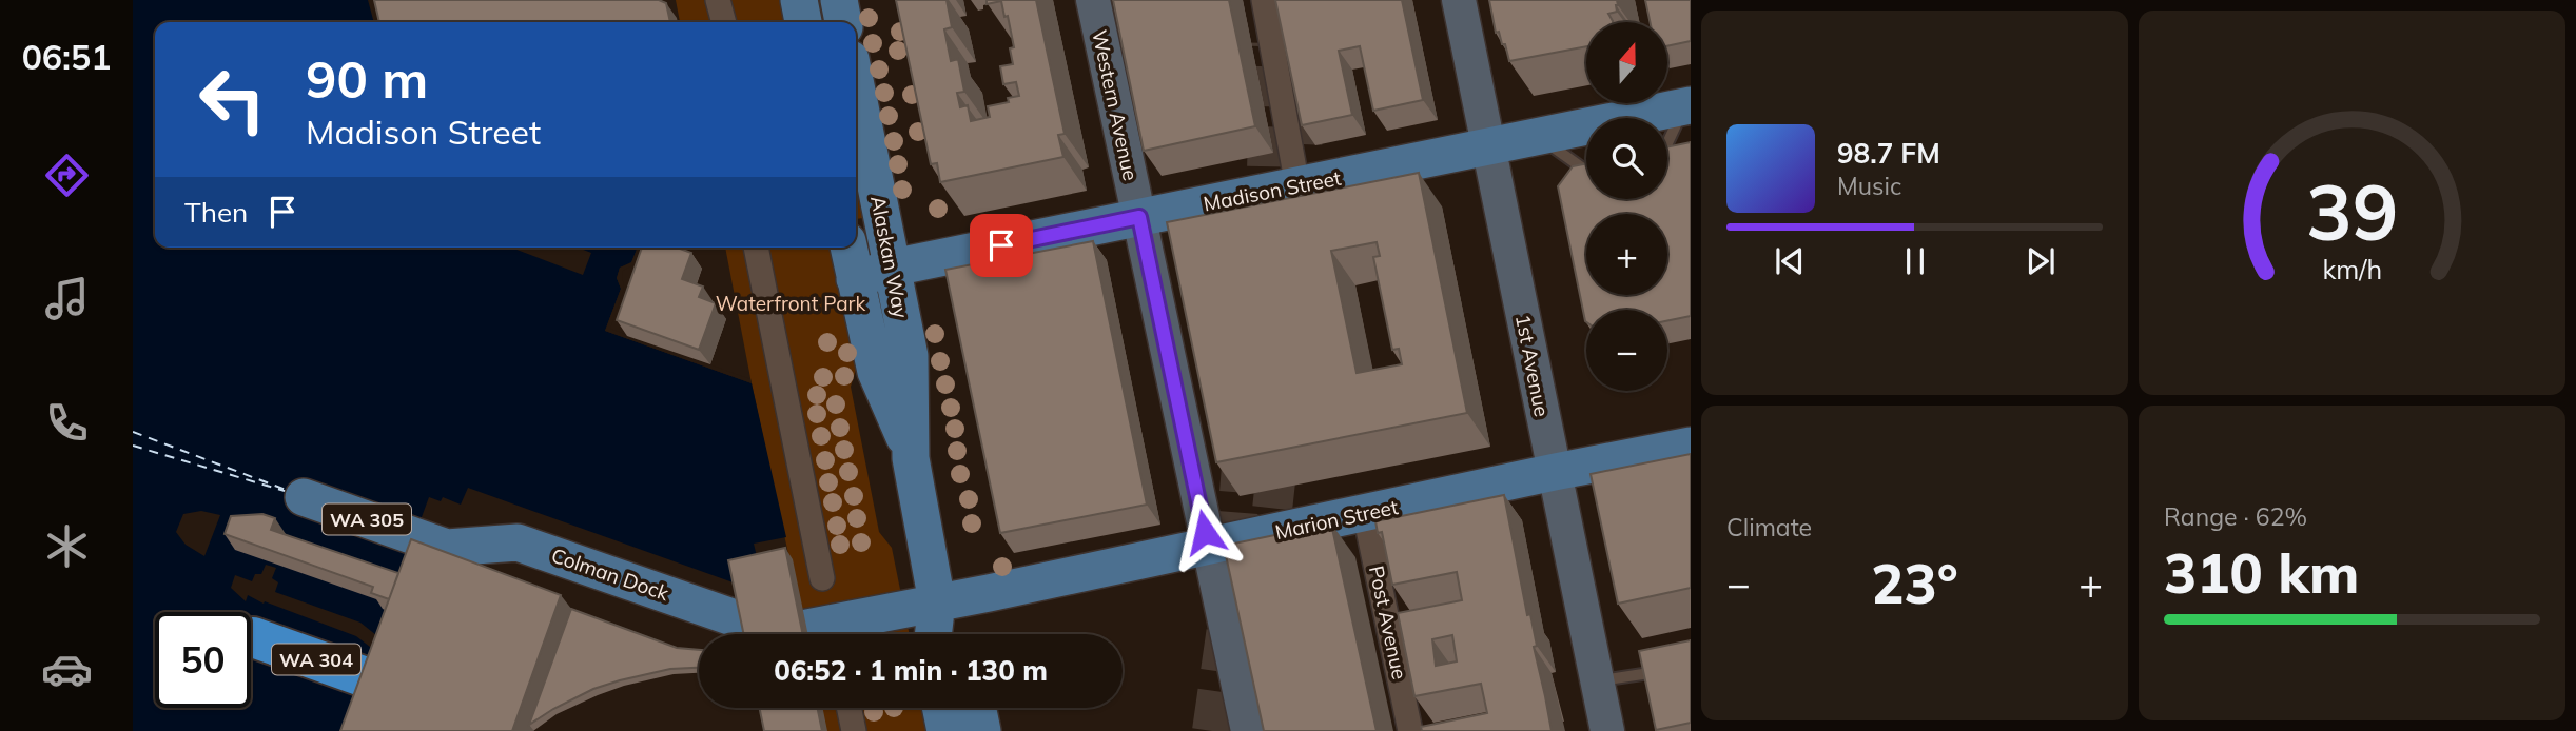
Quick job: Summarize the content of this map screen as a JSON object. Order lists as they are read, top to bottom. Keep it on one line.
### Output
{"streets":{"highway":["WA 304"],"main road":["Western Avenue","Madison Street","Alaskan Way","1st Avenue","WA 305","Marion Street","Colman Dock"],"street":["Post Avenue"]},"crossings":[["Western Avenue","Madison Street"],["Western Avenue","Marion Street"],["Madison Street","Alaskan Way"],["Madison Street","1st Avenue"],["Alaskan Way","Marion Street"],["1st Avenue","Marion Street"],["Marion Street","Post Avenue"]],"parks":["Waterfront Park"],"north":"top","page":{"tabs":"06:51","map_buttons":["+","−"],"turn":["90 m","Madison Street"],"song":["98.7 FM","Music"],"then":"Then","tile":["Climate",["Range · 62%","310 km"]],"heat":["−","23°","+"],"limit":"50","trip":"06:52 · 1 min · 130 m","gauge":["39","km/h"]}}
